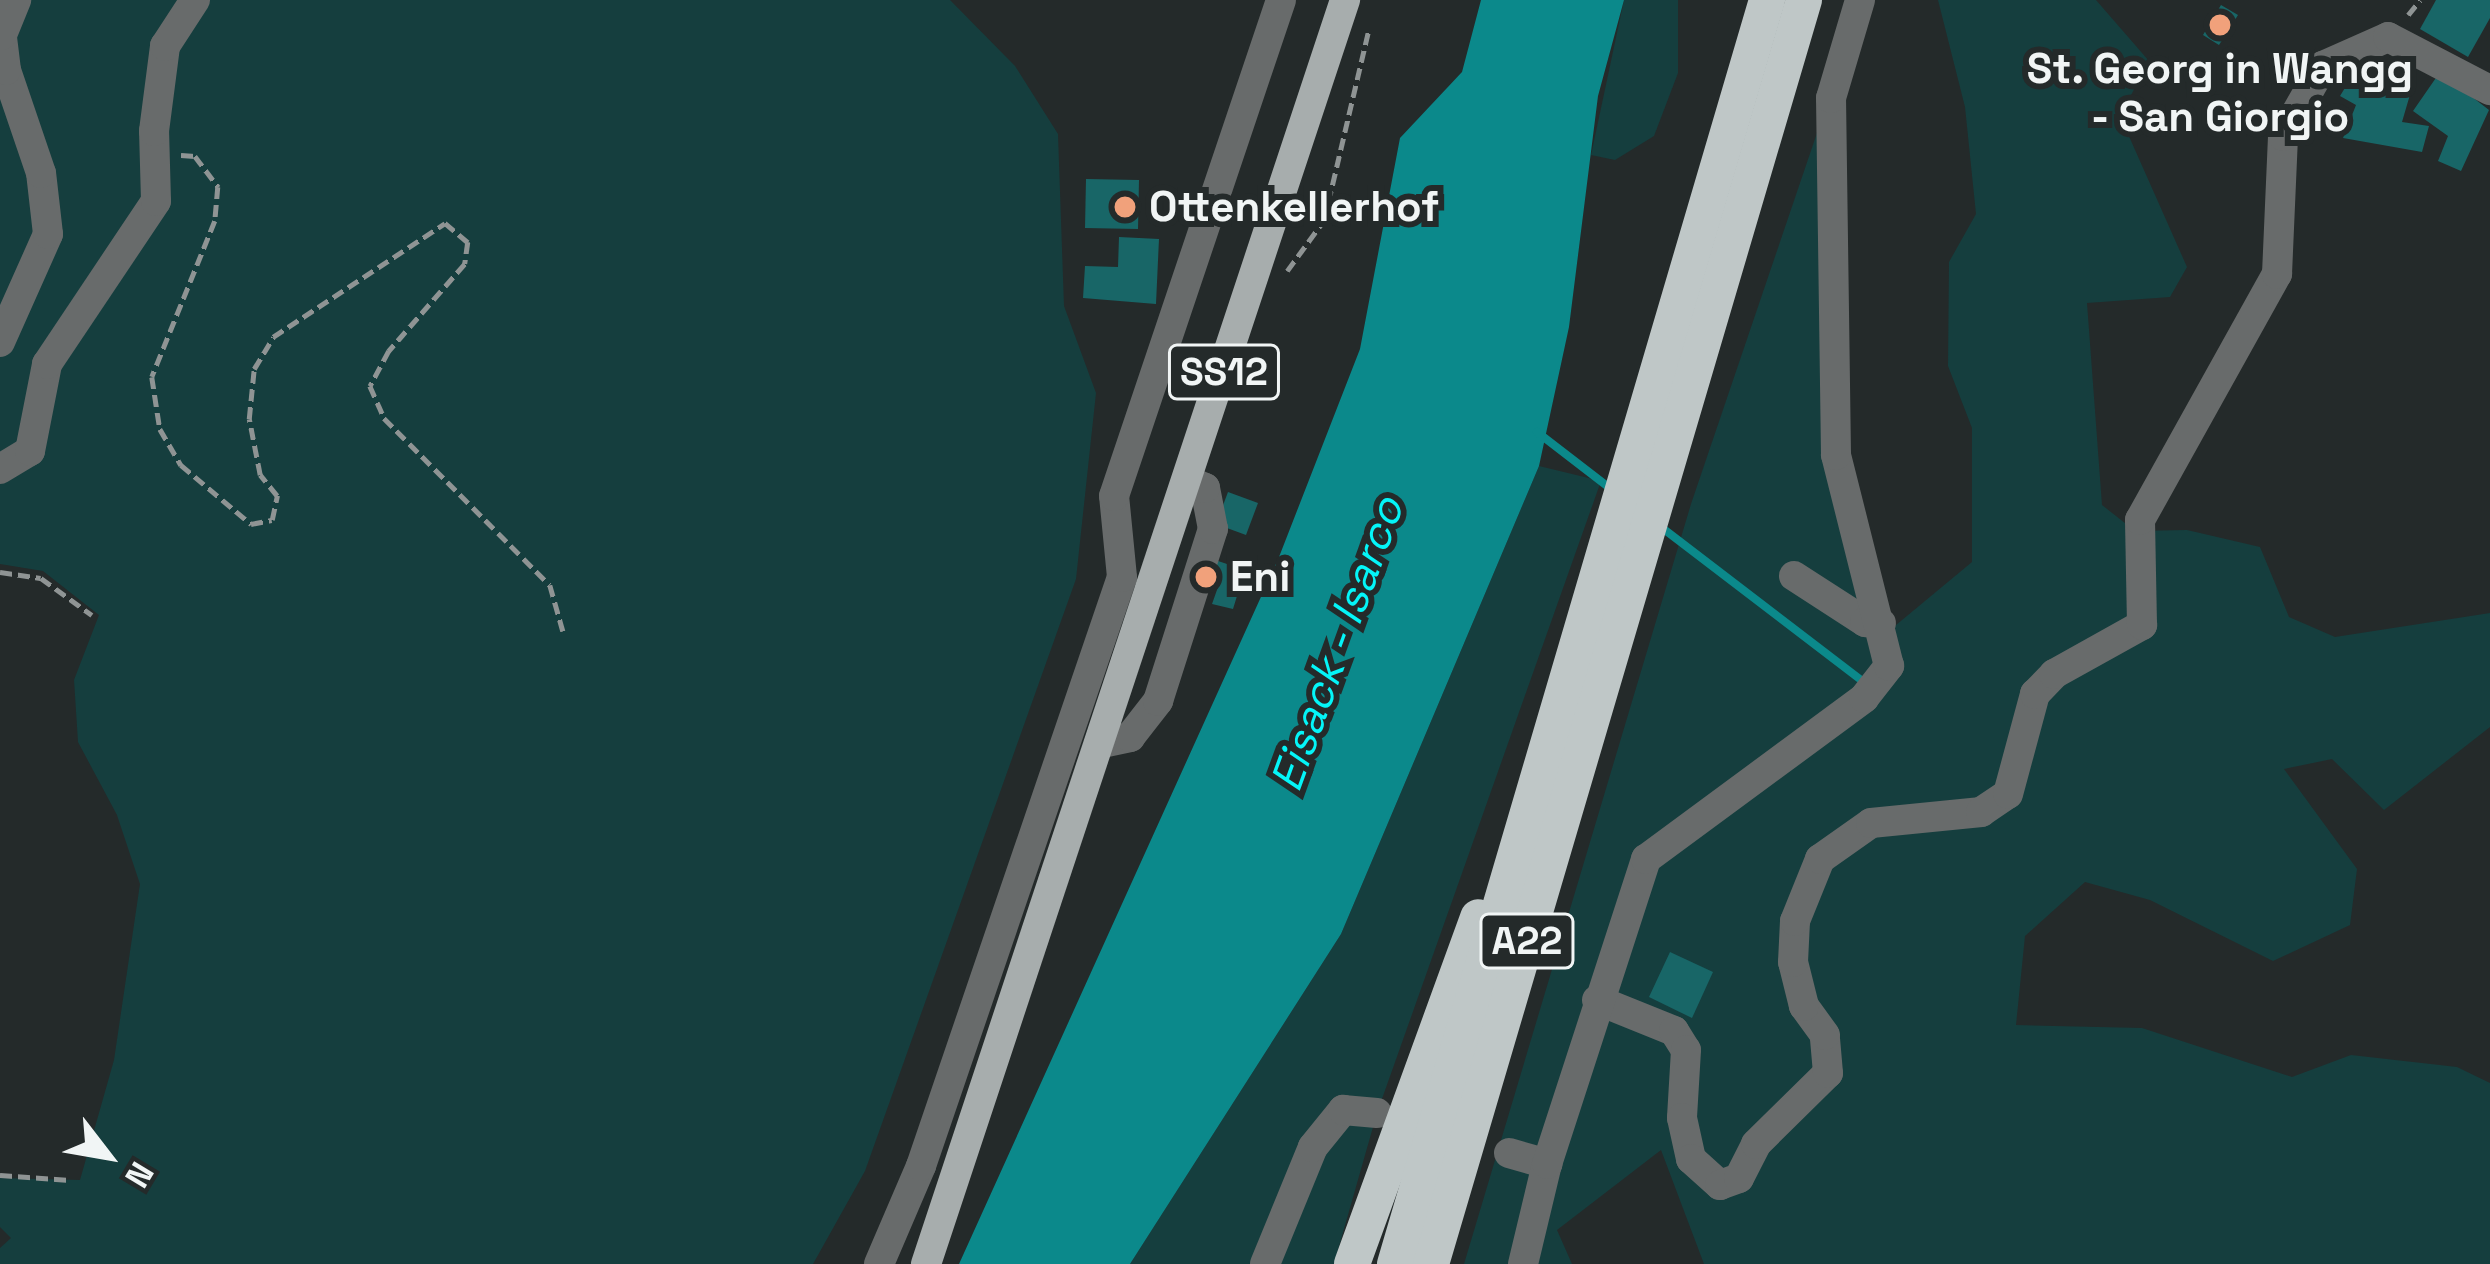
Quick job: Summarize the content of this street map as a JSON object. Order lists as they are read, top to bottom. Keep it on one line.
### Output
{"streets":{"highway":["A22"],"main road":["SS12"]},"water":["Eisack - Isarco"],"places":["St. Georg in Wangg - San Giorgio","Ottenkellerhof","Eni"],"north":"bottom right"}
